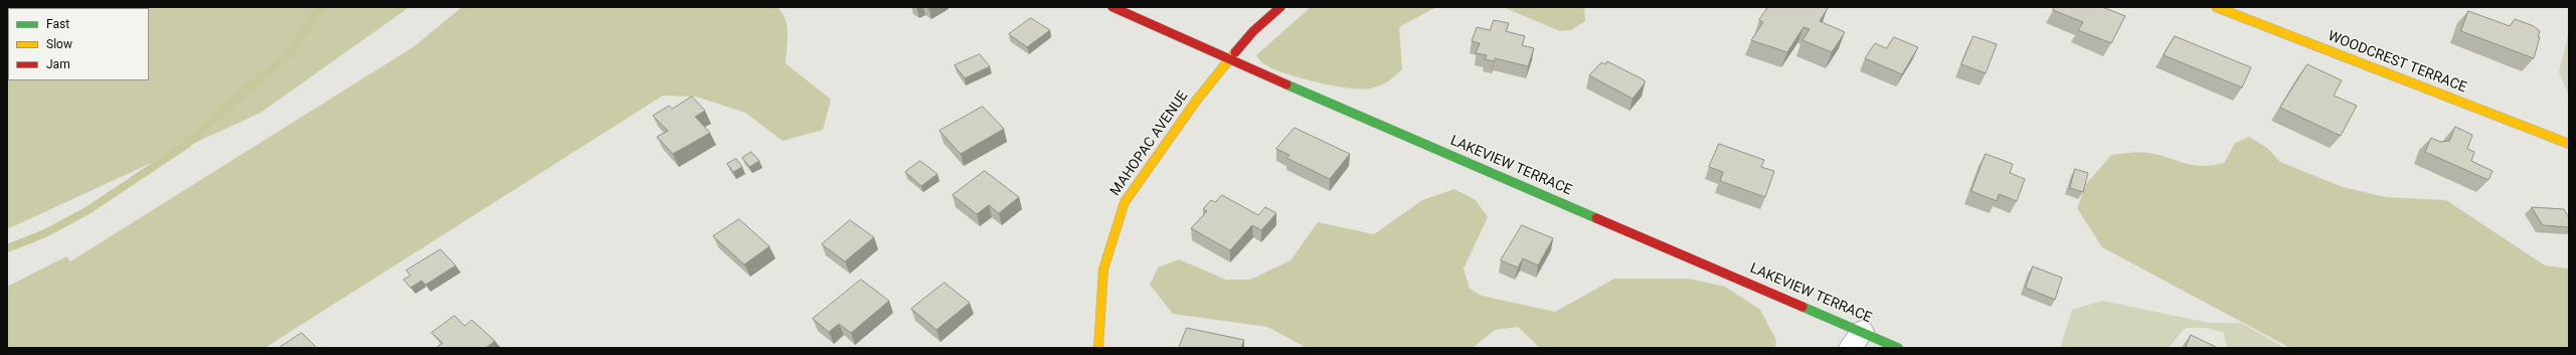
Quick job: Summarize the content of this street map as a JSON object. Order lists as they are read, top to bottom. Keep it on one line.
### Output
{"streets":{"street":["WOODCREST TERRACE","MAHOPAC AVENUE","LAKEVIEW TERRACE"]},"crossings":[["MAHOPAC AVENUE","LAKEVIEW TERRACE"]],"legend":["Fast","Slow","Jam"]}
